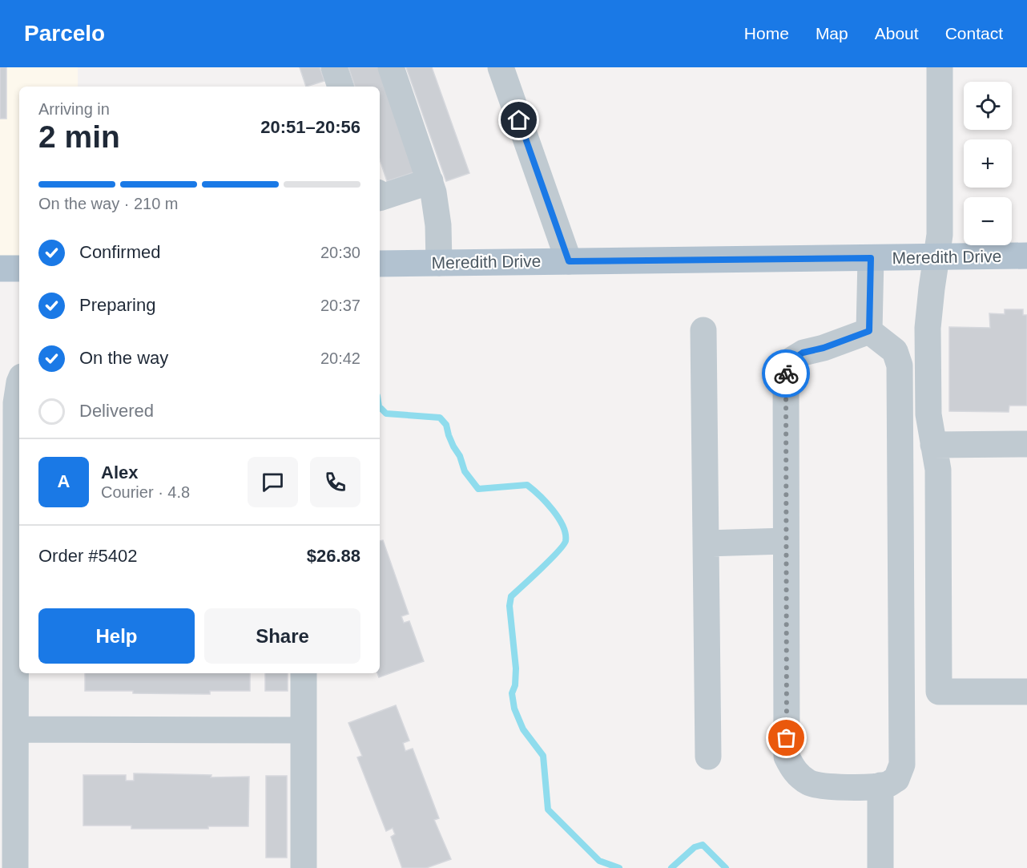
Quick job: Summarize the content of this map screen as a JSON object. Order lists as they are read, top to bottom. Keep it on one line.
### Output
{"streets":{"main road":["Meredith Drive"]},"page":{"header":"Parcelo","nav":["Home","Map","About","Contact"],"map_buttons":["+","−"],"heading":["2 min","Arriving in","20:51–20:56"],"panel":["Alex","Courier · 4.8","Order #5402","$26.88"],"bar":"On the way · 210 m","list":[["Confirmed","20:30"],["Preparing","20:37"],["On the way","20:42"],"Delivered"],"round":"A","buttons":["Help","Share"]}}
